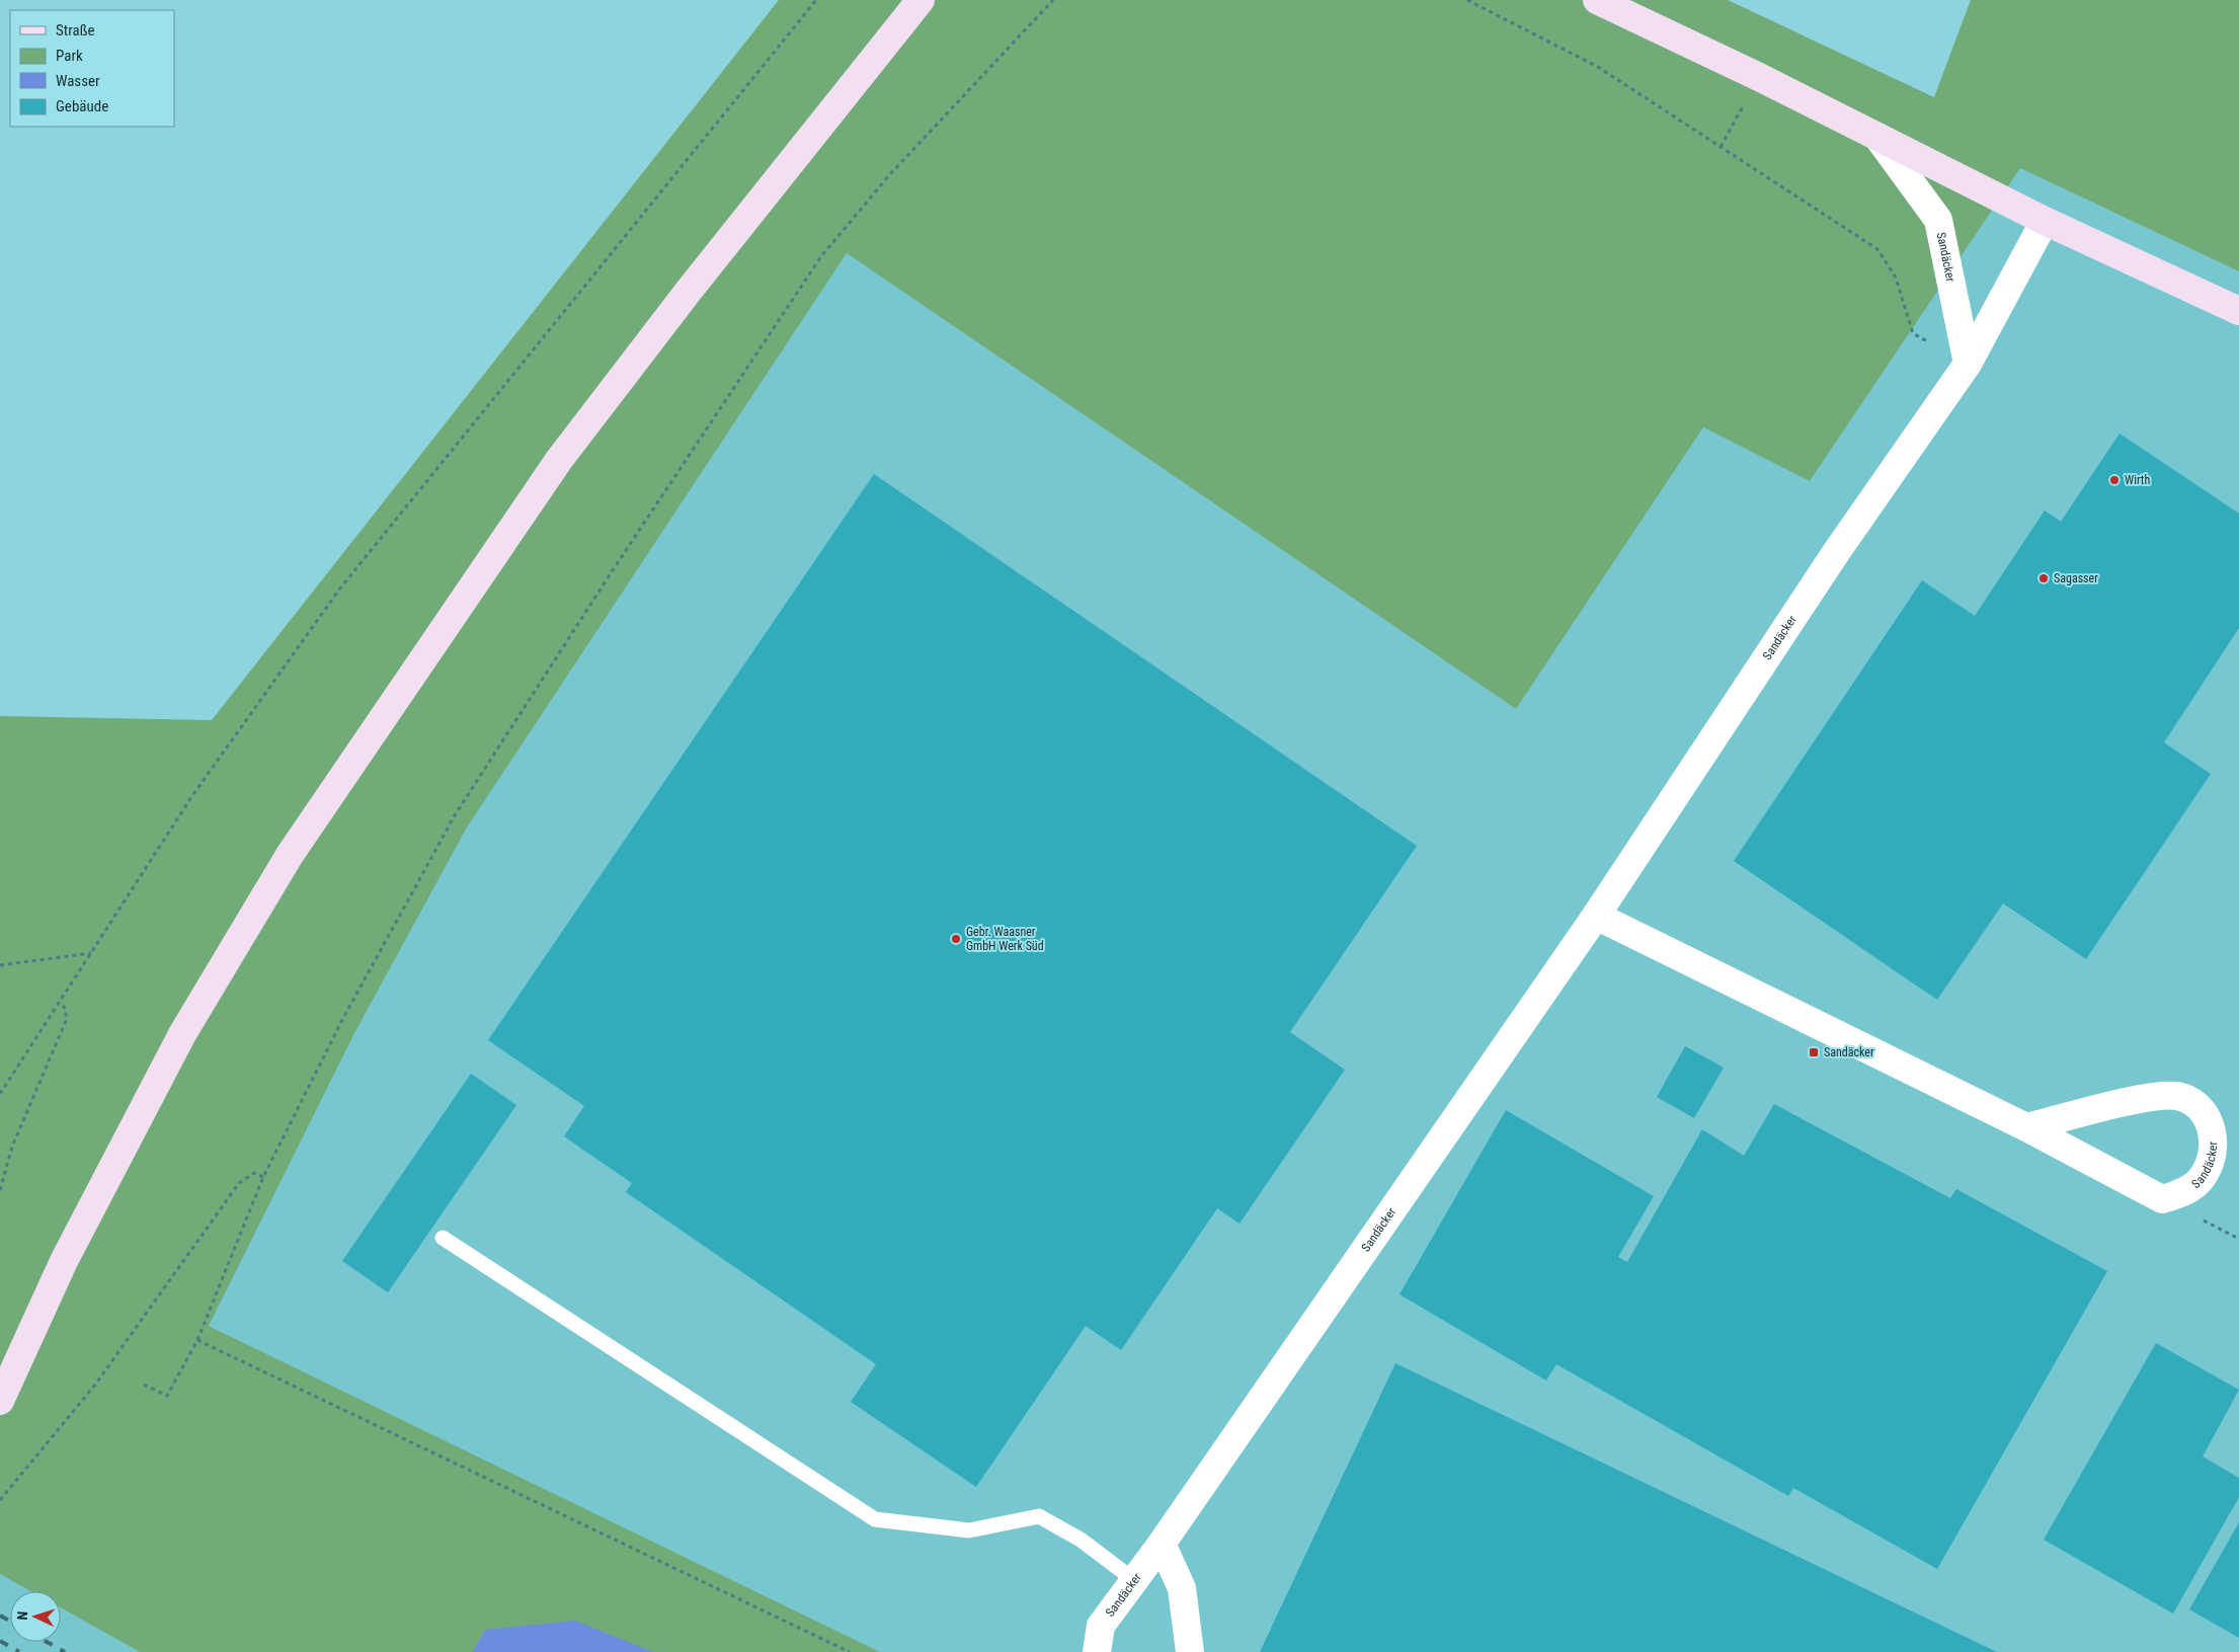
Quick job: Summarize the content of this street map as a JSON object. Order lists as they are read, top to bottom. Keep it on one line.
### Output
{"streets":{"street":["Sandäcker"]},"places":{"other":["Wirth","Sagasser","Gebr. Waasner GmbH Werk Süd"],"transit":["Sandäcker"]},"legend":["Straße","Park","Wasser","Gebäude"],"north":"left"}
